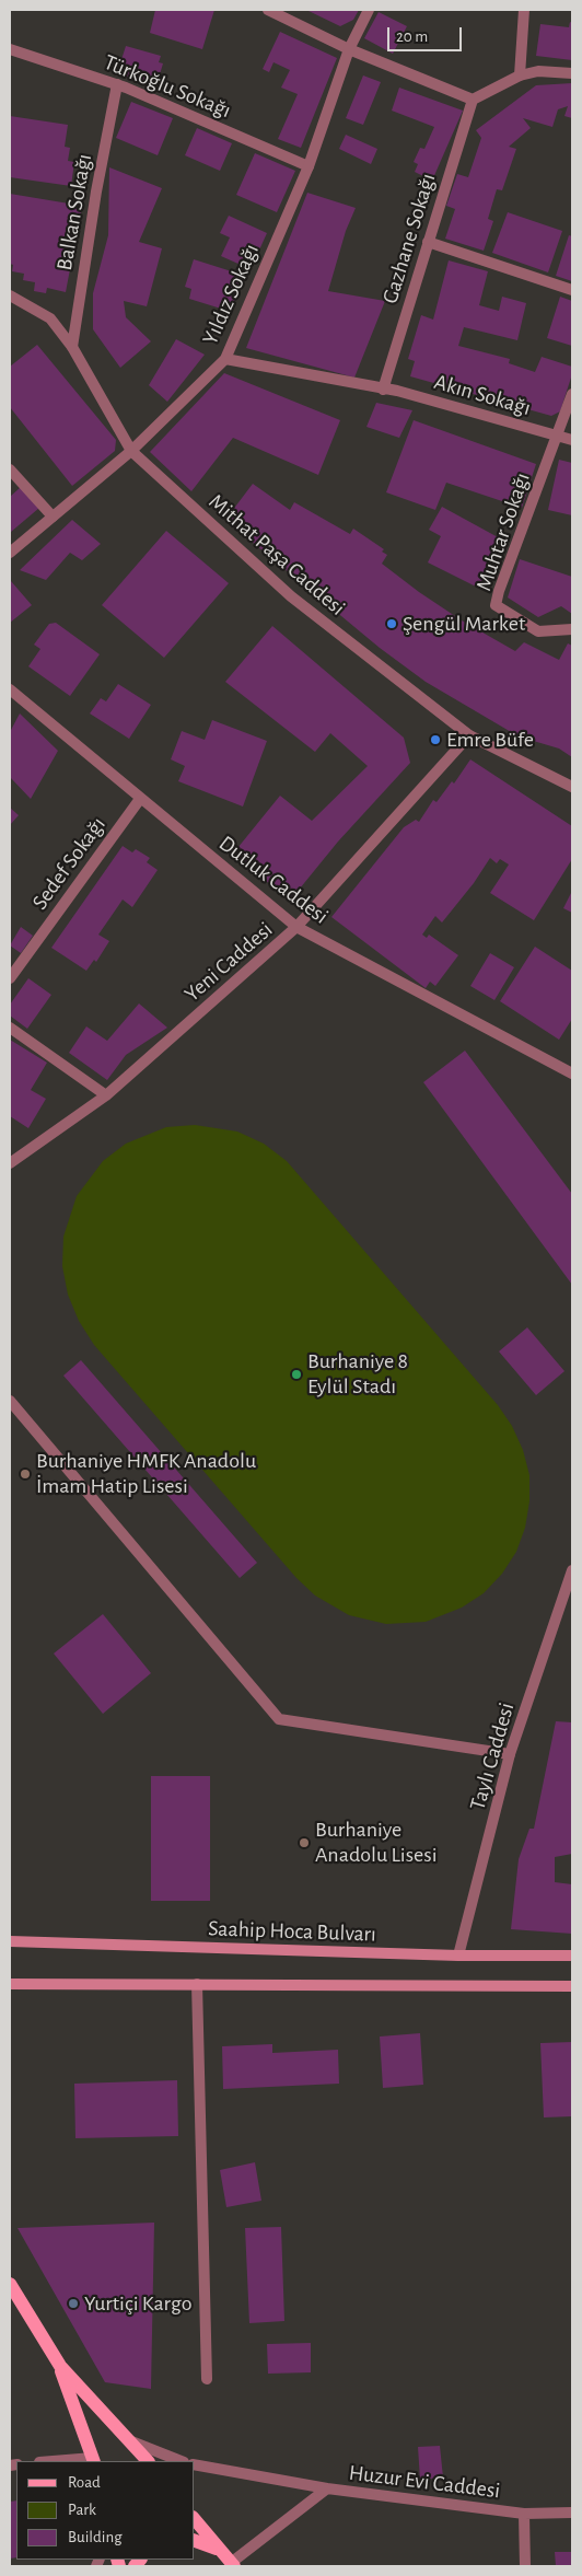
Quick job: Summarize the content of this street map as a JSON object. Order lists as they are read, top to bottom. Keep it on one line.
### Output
{"streets":{"main road":["Saahip Hoca Bulvarı"],"street":["Türkoğlu Sokağı","Balkan Sokağı","Gazhane Sokağı","Yıldız Sokağı","Akın Sokağı","Muhtar Sokağı","Mithat Paşa Caddesi","Sedef Sokağı","Dutluk Caddesi","Yeni Caddesi","Taylı Caddesi","Huzur Evi Caddesi"]},"crossings":[["Türkoğlu Sokağı","Balkan Sokağı"],["Türkoğlu Sokağı","Yıldız Sokağı"],["Balkan Sokağı","Mithat Paşa Caddesi"],["Gazhane Sokağı","Akın Sokağı"],["Yıldız Sokağı","Akın Sokağı"],["Yıldız Sokağı","Mithat Paşa Caddesi"],["Akın Sokağı","Muhtar Sokağı"],["Mithat Paşa Caddesi","Yeni Caddesi"],["Sedef Sokağı","Dutluk Caddesi"],["Dutluk Caddesi","Yeni Caddesi"],["Taylı Caddesi","Saahip Hoca Bulvarı"]],"places":["Şengül Market","Emre Büfe","Burhaniye 8 Eylül Stadı","Burhaniye HMFK Anadolu İmam Hatip Lisesi","Burhaniye Anadolu Lisesi","Yurtiçi Kargo"],"legend":["Road","Park","Building"],"scale_bar":"20 m"}
